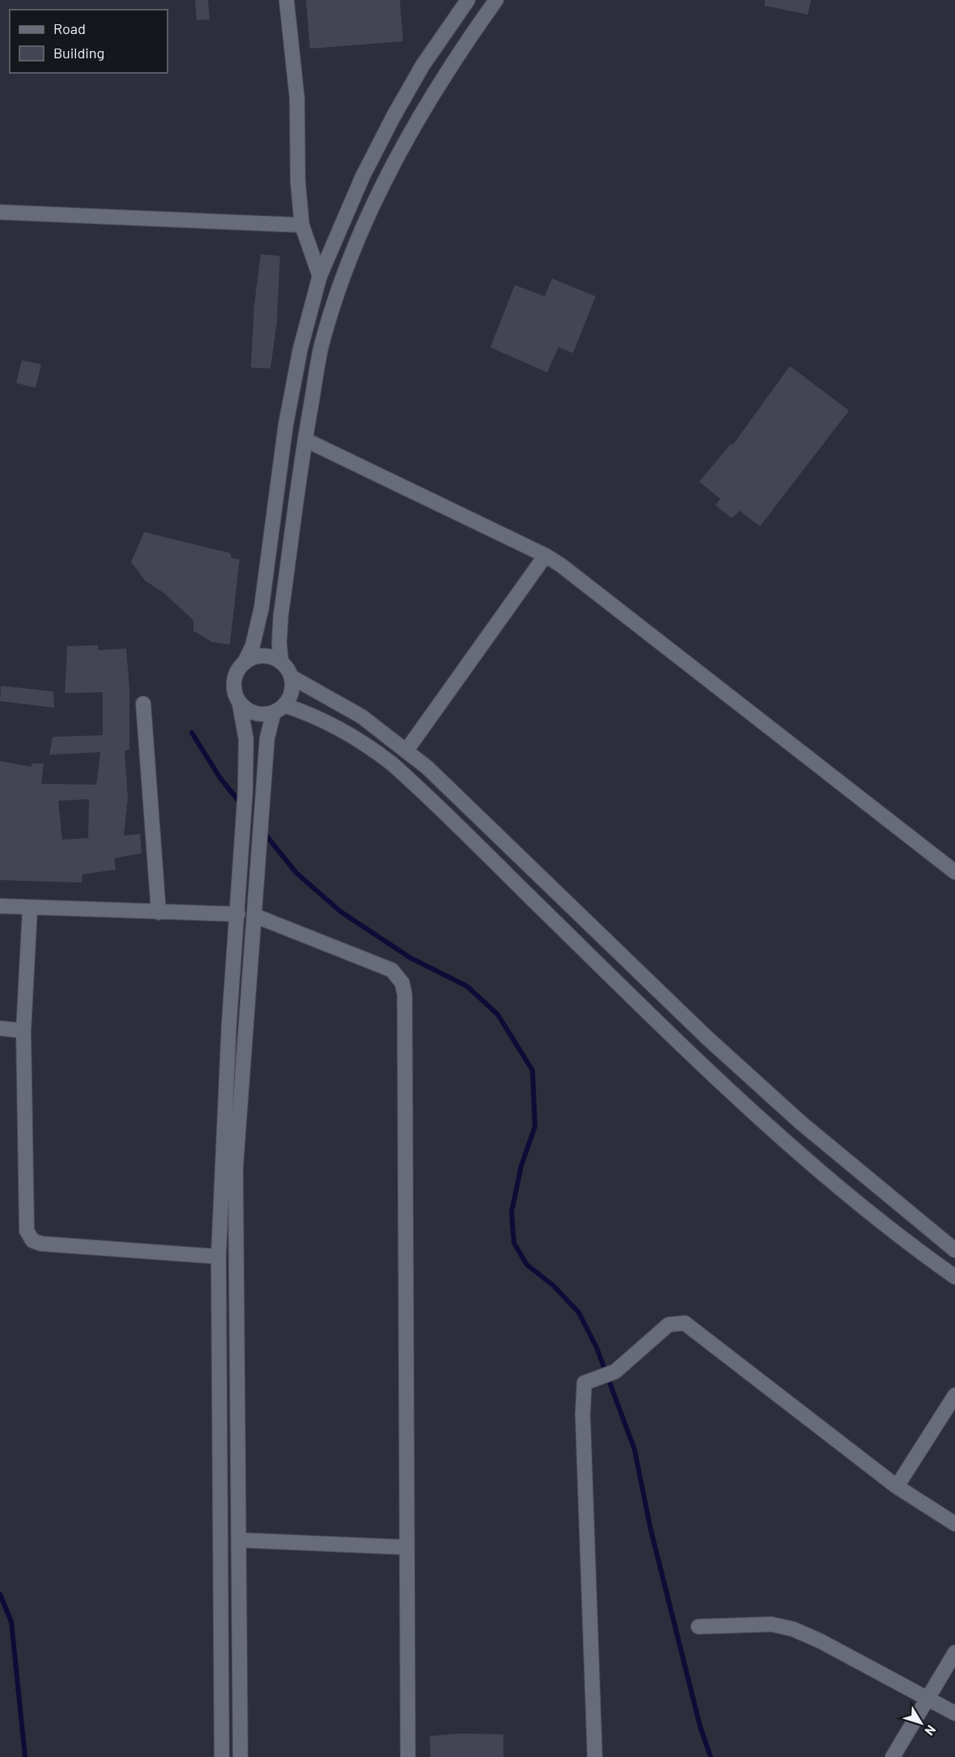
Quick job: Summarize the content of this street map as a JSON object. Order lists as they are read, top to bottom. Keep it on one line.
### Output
{"legend":["Road","Building"],"north":"bottom right"}
